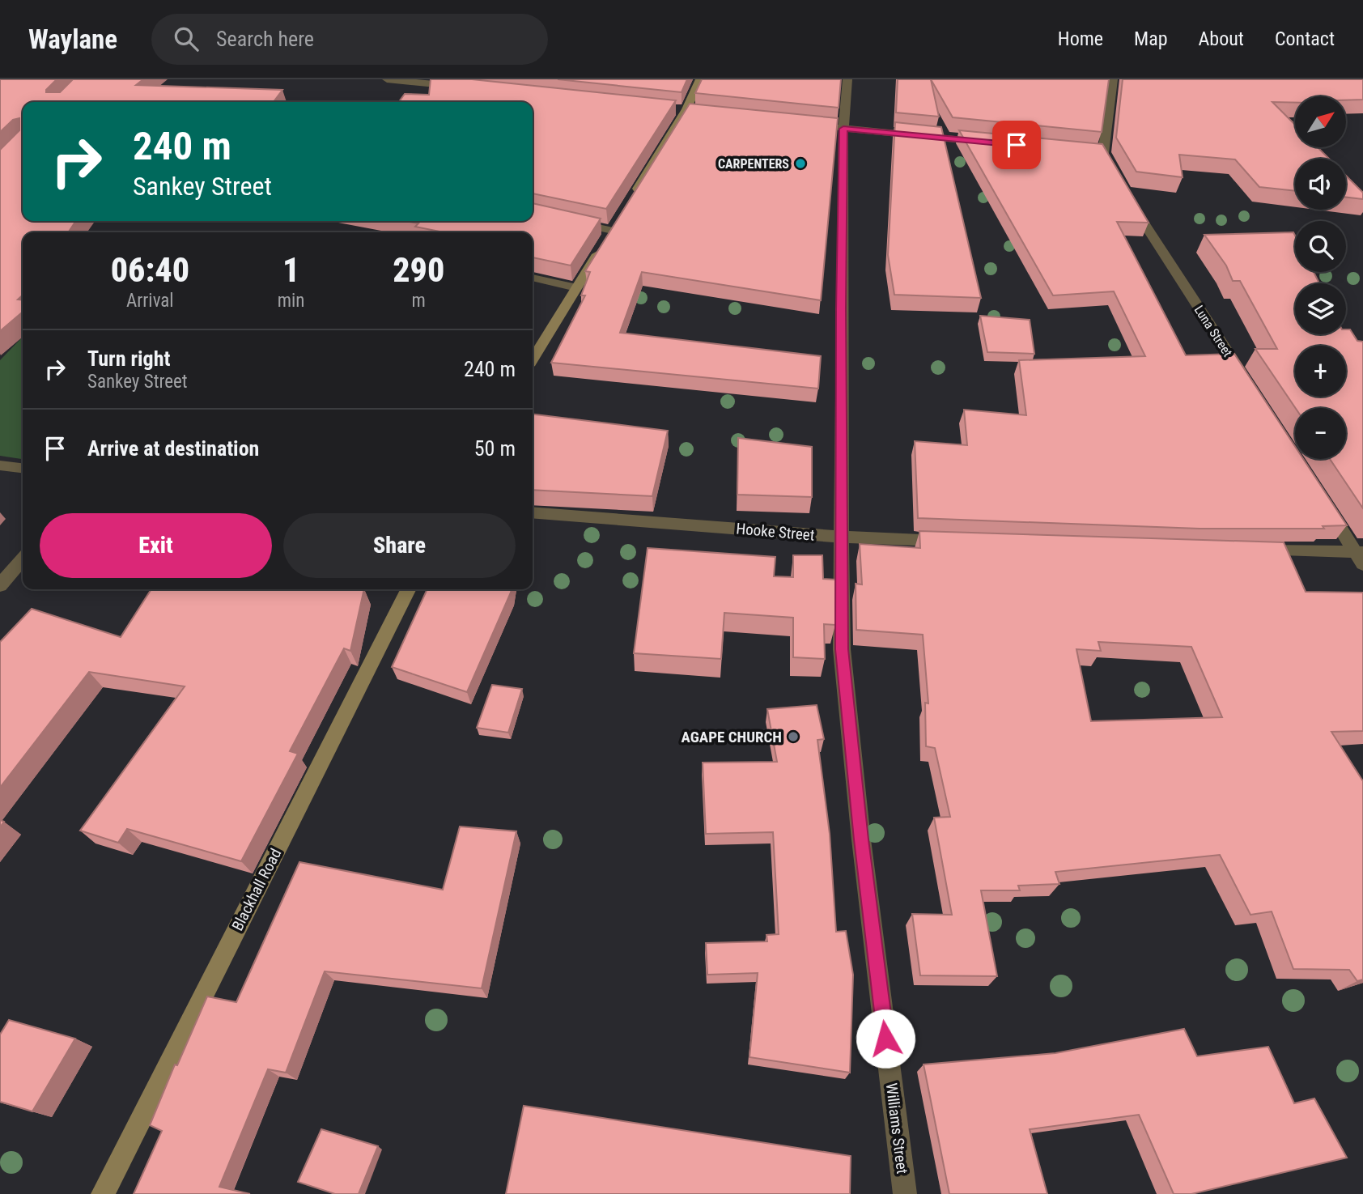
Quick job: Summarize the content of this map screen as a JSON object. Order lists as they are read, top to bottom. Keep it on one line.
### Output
{"streets":{"street":["Luna Street","Hooke Street","Blackhall Road","Williams Street"]},"crossings":[["Hooke Street","Williams Street"]],"places":["CARPENTERS","AGAPE CHURCH"],"north":"top right","page":{"header":"Waylane","search":"Search here","nav":["Home","Map","About","Contact"],"map_buttons":["+","−"],"turn":["240 m","Sankey Street"],"eta":["06:40","Arrival","1","min","290","m"],"list":[{"name":"Turn right","note":"Sankey Street","value":"240 m"},{"name":"Arrive at destination","value":"50 m"}],"buttons":["Exit","Share"]}}
